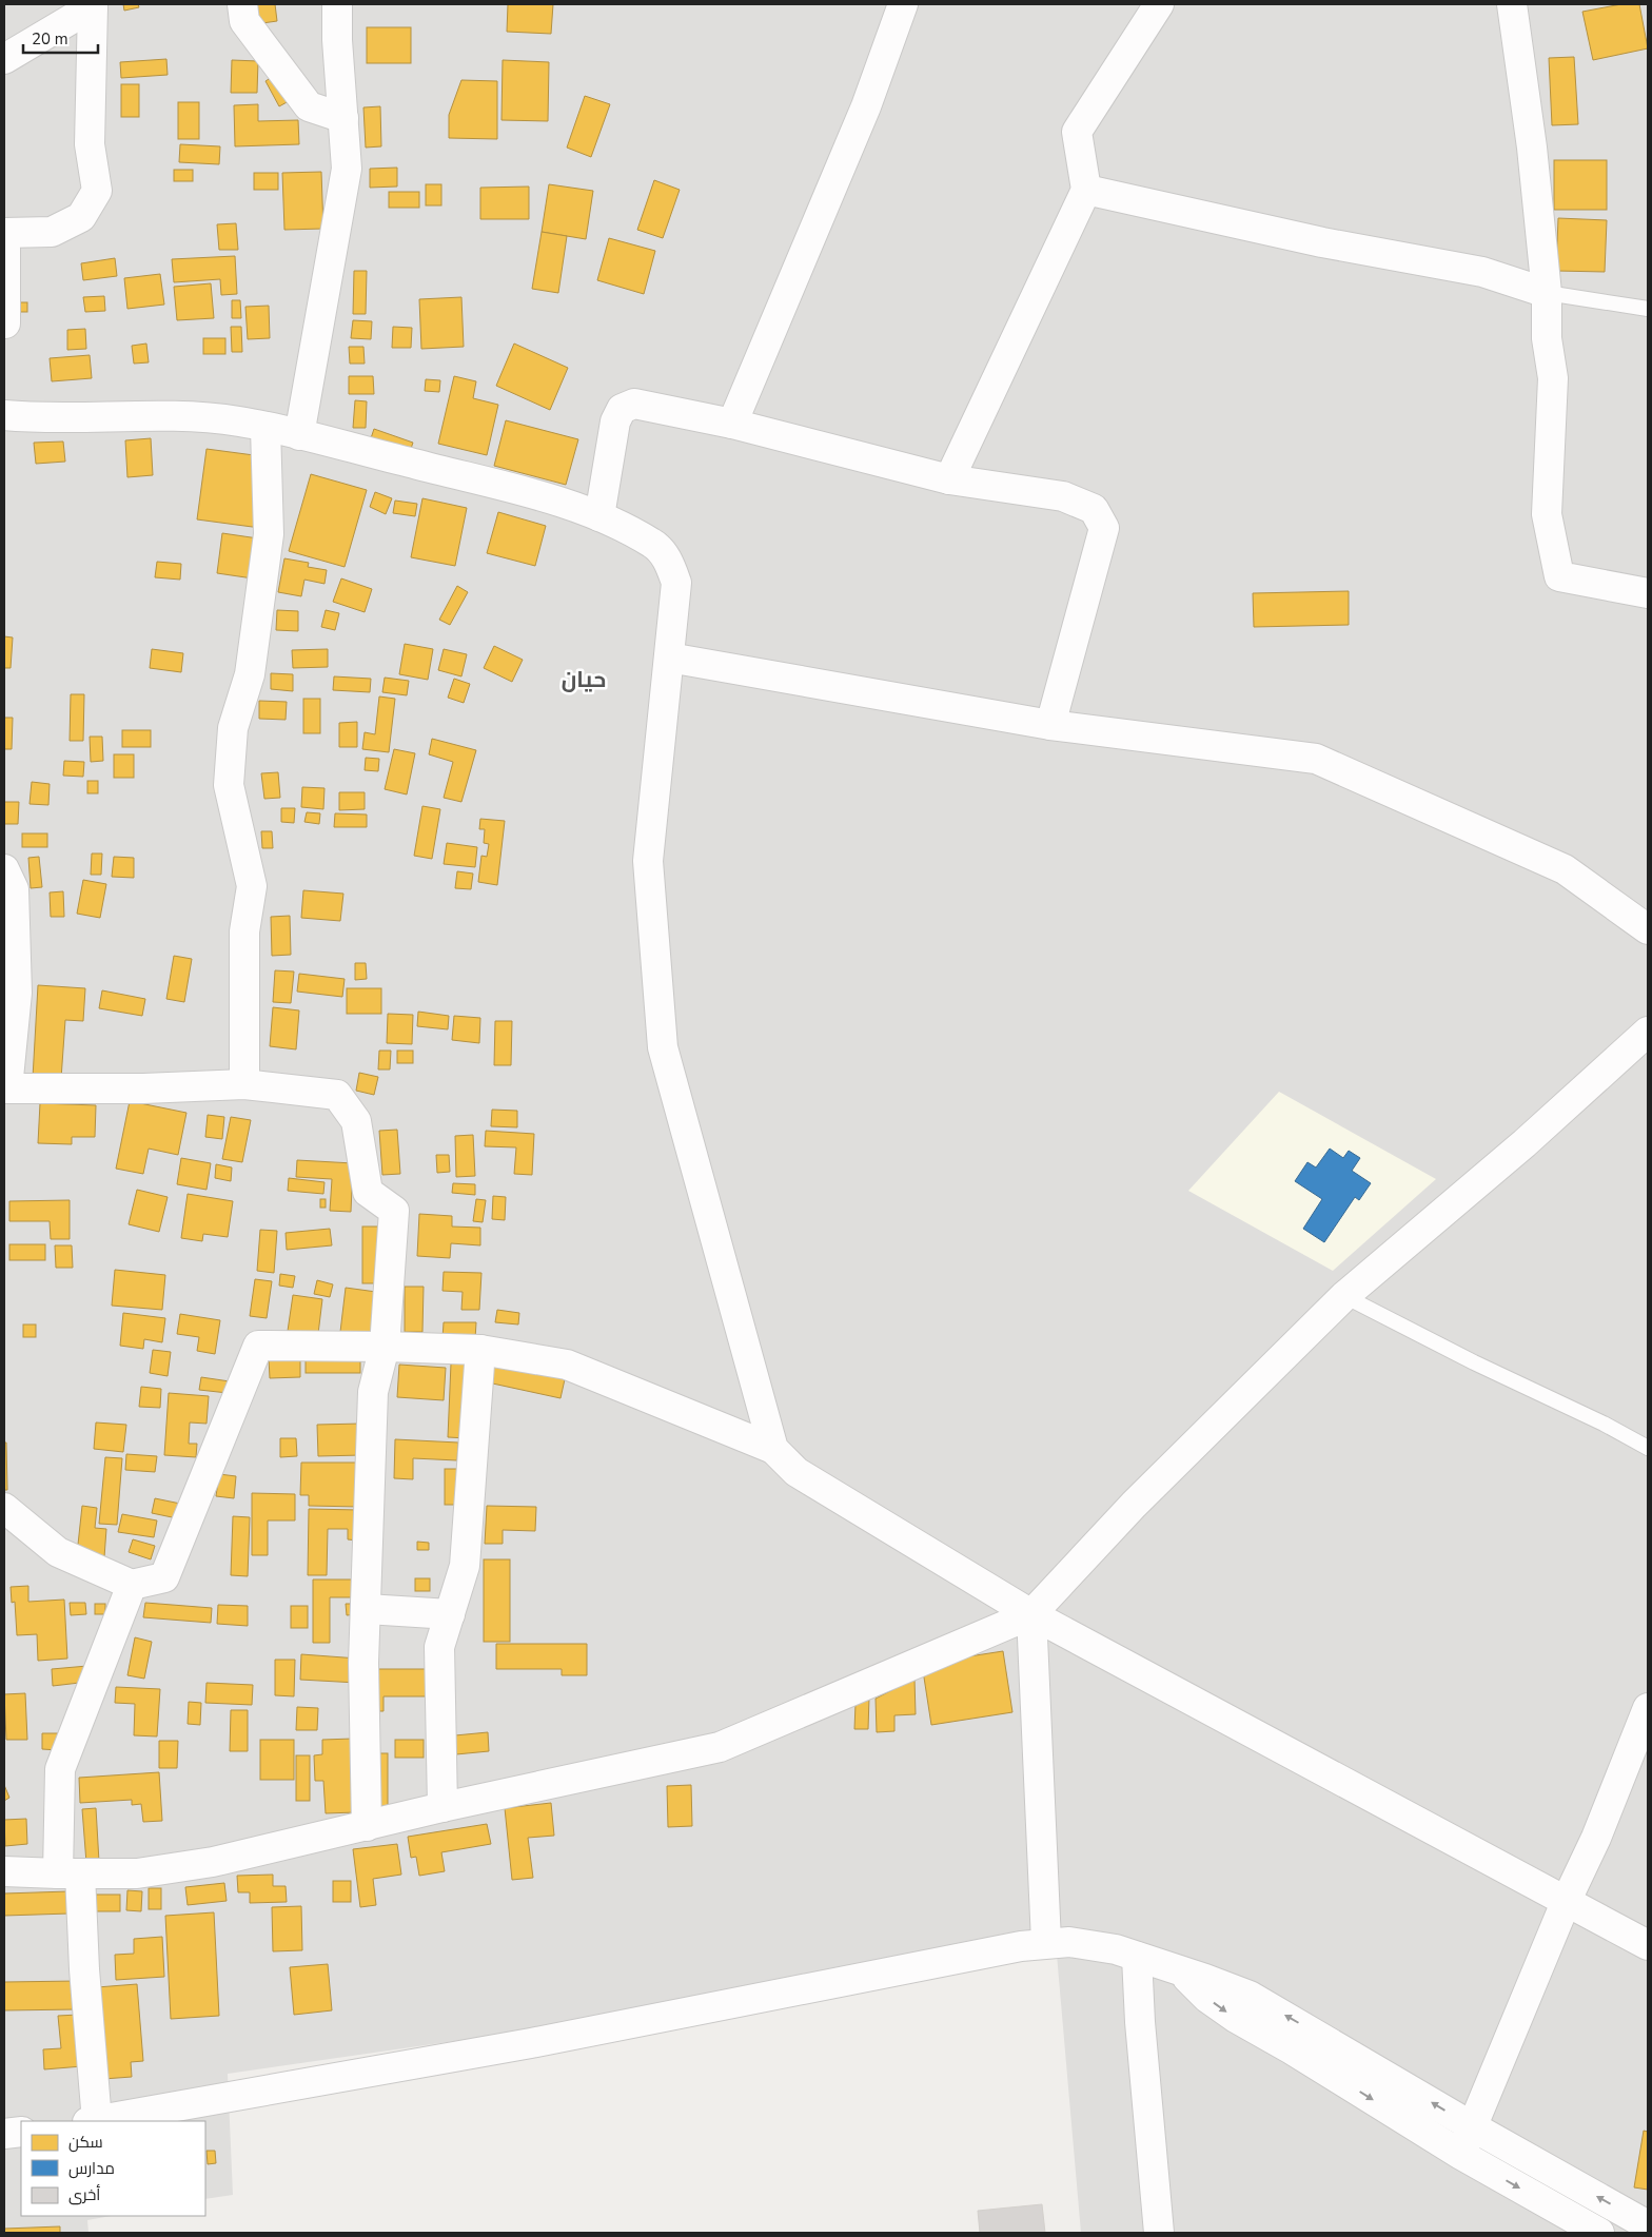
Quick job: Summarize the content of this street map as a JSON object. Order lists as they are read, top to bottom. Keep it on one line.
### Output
{"districts":["حيان"],"legend":["سكن","مدارس","أخرى"],"scale_bar":"20 m"}
